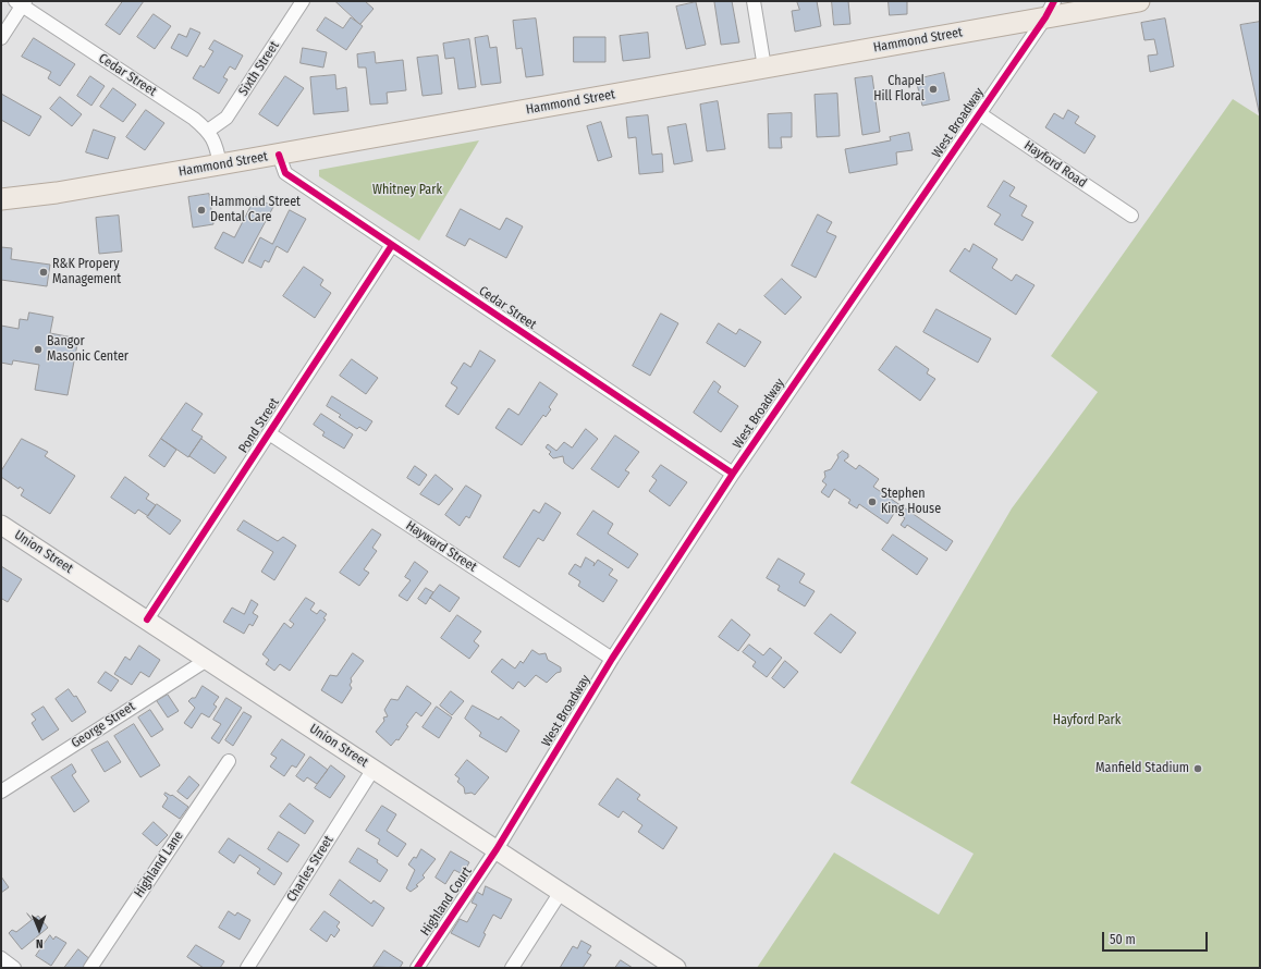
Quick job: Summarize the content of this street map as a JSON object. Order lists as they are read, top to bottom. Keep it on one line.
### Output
{"streets":{"main road":["Hammond Street","Union Street"],"street":["Sixth Street","Cedar Street","West Broadway","Hayford Road","Pond Street","Hayward Street","George Street","Highland Lane","Charles Street","Highland Court"]},"crossings":[["Hammond Street","Cedar Street"],["Hammond Street","West Broadway"],["Sixth Street","Cedar Street"],["Cedar Street","West Broadway"],["Cedar Street","Pond Street"],["West Broadway","Hayford Road"],["West Broadway","Hayward Street"],["West Broadway","Union Street"],["West Broadway","Highland Court"],["Pond Street","Hayward Street"],["Pond Street","Union Street"],["Union Street","George Street"],["Union Street","Charles Street"],["Union Street","Highland Court"]],"parks":["Whitney Park","Hayford Park"],"places":["Chapel Hill Floral","Hammond Street Dental Care","R&K Propery Management","Bangor Masonic Center","Stephen King House","Manfield Stadium"],"scale_bar":"50 m","north":"bottom"}
